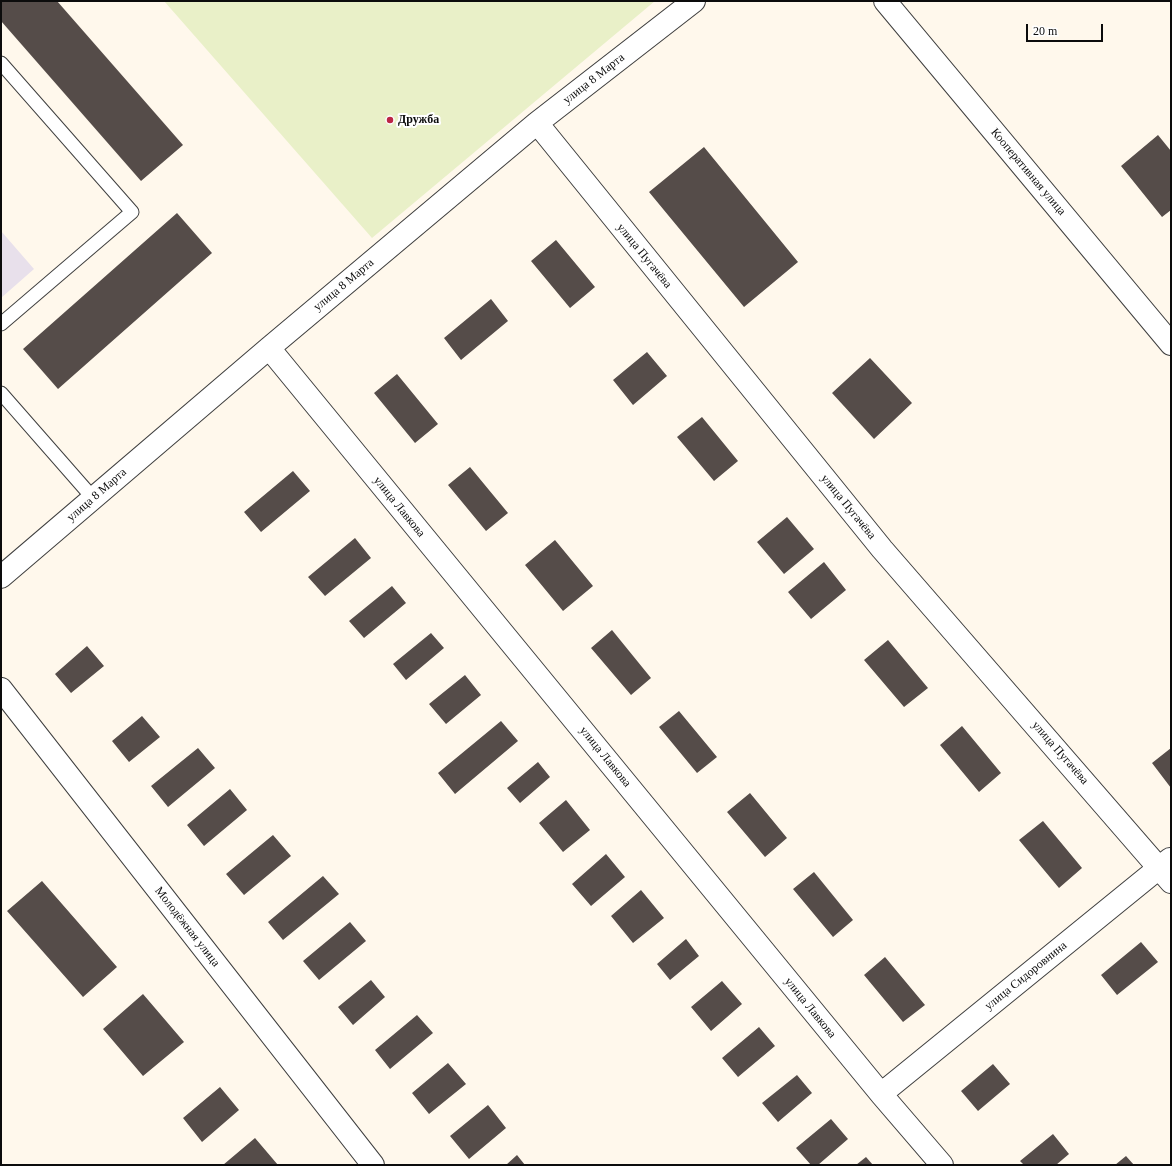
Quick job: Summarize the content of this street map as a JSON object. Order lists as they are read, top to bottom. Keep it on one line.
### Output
{"streets":{"street":["улица 8 Марта","Кооперативная улица","улица Пугачёва","улица Лавкова","Молодёжная улица","улица Сидоровнина"]},"crossings":[["улица 8 Марта","улица Пугачёва"],["улица 8 Марта","улица Лавкова"],["улица Пугачёва","улица Сидоровнина"],["улица Лавкова","улица Сидоровнина"]],"places":["Дружба"],"scale_bar":"20 m"}
